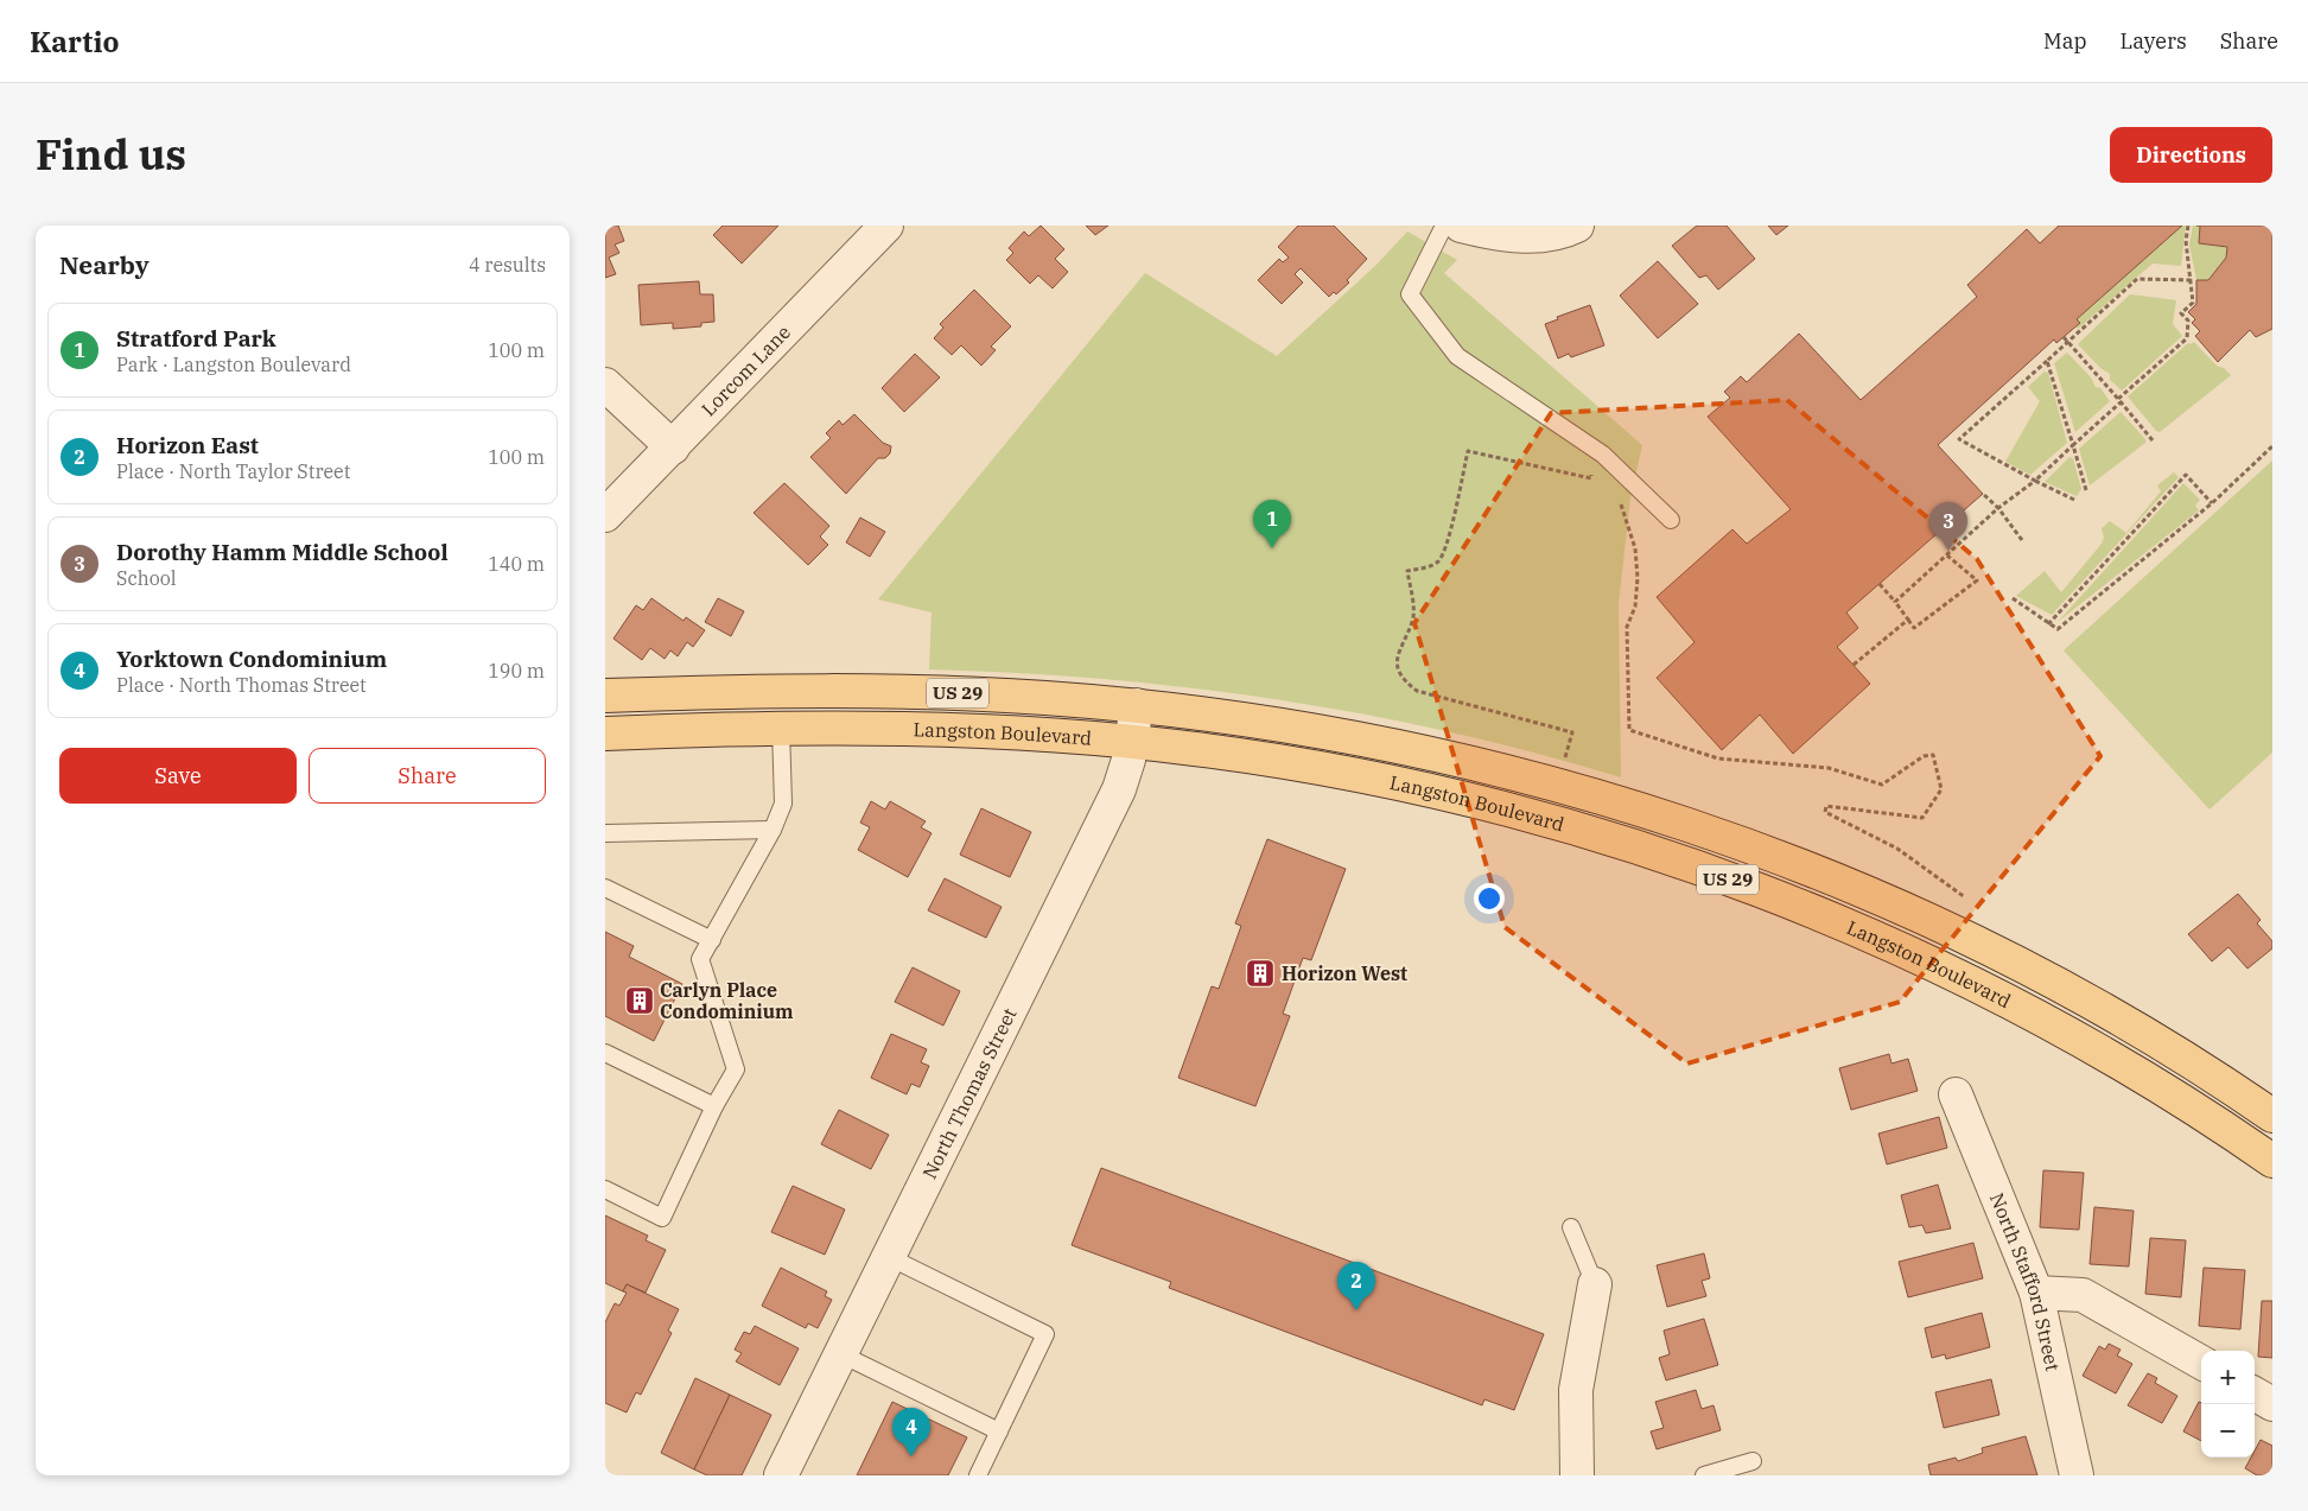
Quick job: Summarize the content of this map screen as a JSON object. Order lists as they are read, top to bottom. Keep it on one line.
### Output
{"streets":{"main road":["US 29","Langston Boulevard"],"street":["Lorcom Lane","North Thomas Street","North Stafford Street"]},"crossings":[["Langston Boulevard","North Thomas Street"]],"places":{"building":["Horizon West","Carlyn Place Condominium"]},"page":{"header":"Kartio","nav":["Map","Layers","Share"],"title":"Find us","buttons":["Directions",["Save","Share"]],"heading":["Nearby","4 results"],"list":[{"mark":"1","name":"Stratford Park","note":"Park · Langston Boulevard","value":"100 m"},{"mark":"2","name":"Horizon East","note":"Place · North Taylor Street","value":"100 m"},{"mark":"3","name":"Dorothy Hamm Middle School","note":"School","value":"140 m"},{"mark":"4","name":"Yorktown Condominium","note":"Place · North Thomas Street","value":"190 m"}],"pins":["1","3","2","4"],"map_buttons":["+","−"]}}
